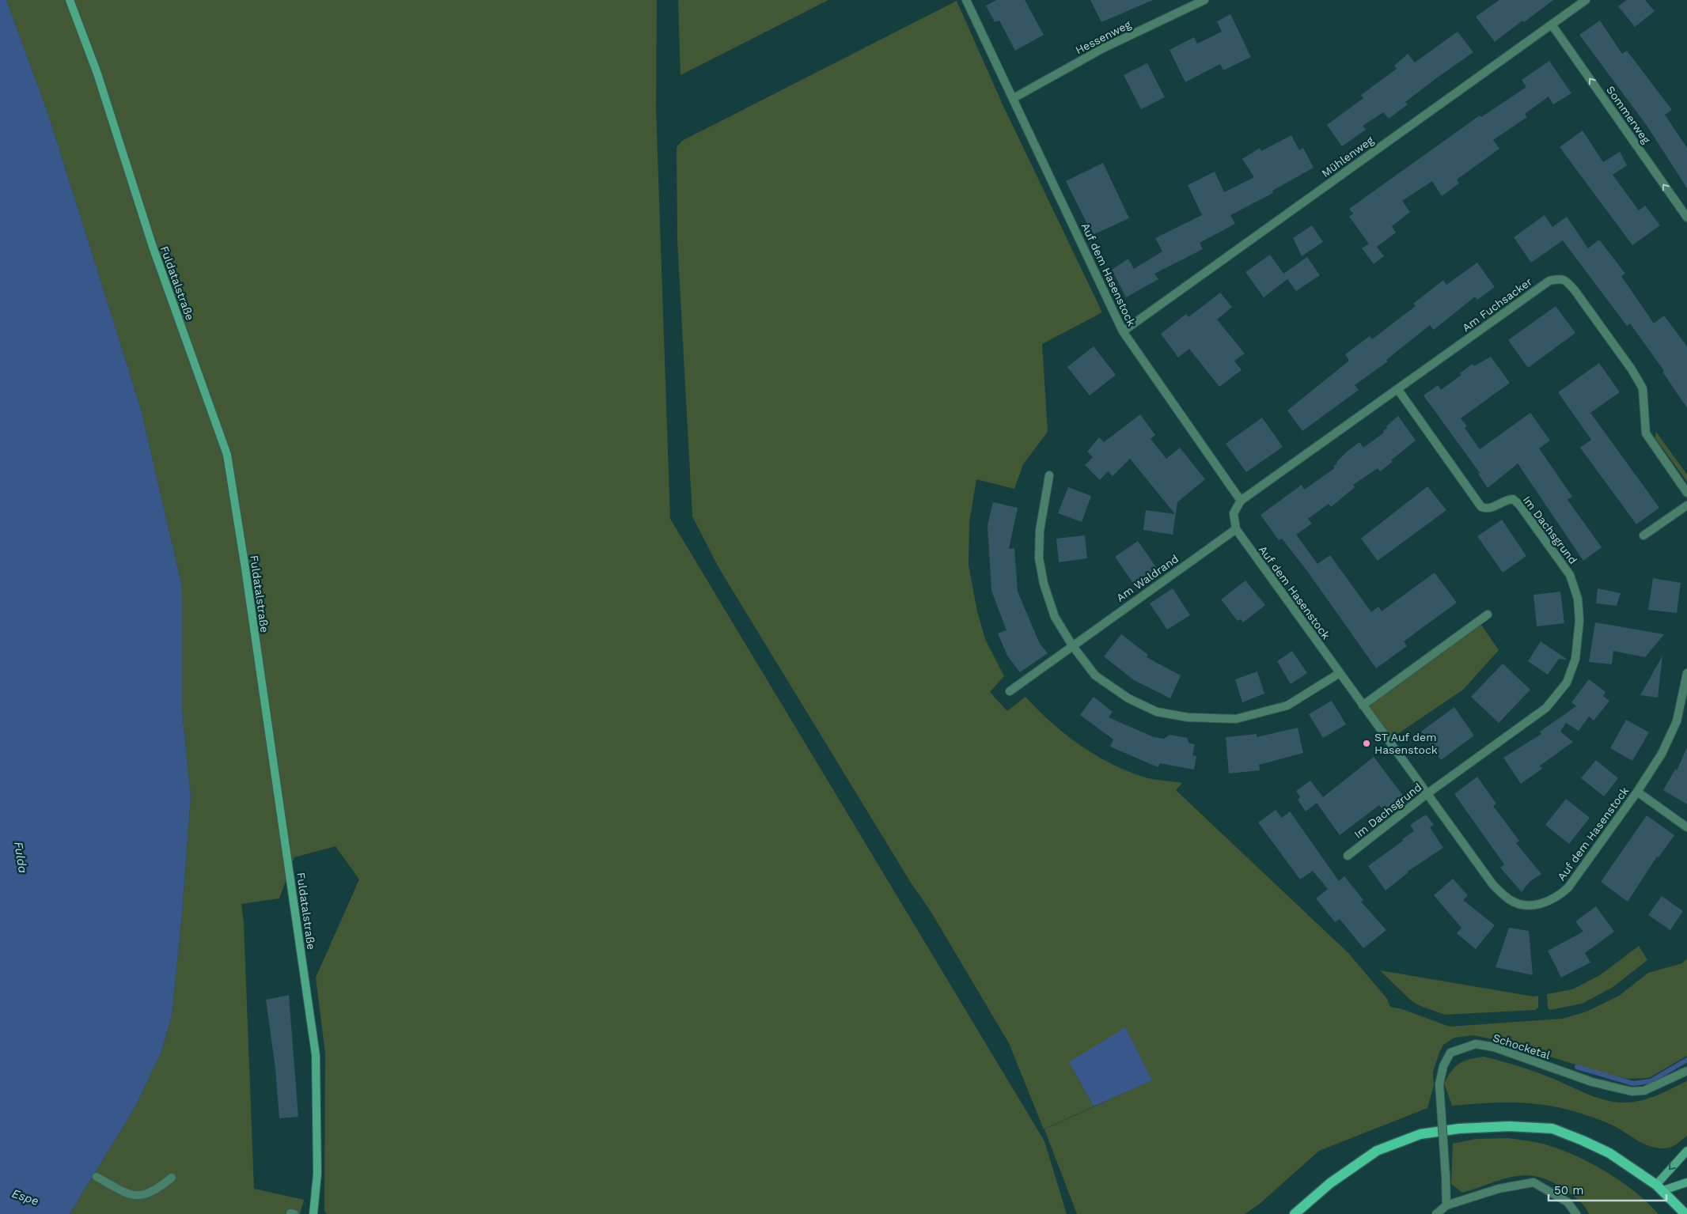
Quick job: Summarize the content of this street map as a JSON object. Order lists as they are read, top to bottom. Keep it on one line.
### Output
{"streets":{"main road":["Fuldatalstraße"],"street":["Hessenweg","Sommerweg","Mühlenweg","Auf dem Hasenstock","Am Fuchsacker","Im Dachsgrund","Am Waldrand","Schocketal"]},"crossings":[["Hessenweg","Auf dem Hasenstock"],["Sommerweg","Mühlenweg"],["Mühlenweg","Auf dem Hasenstock"],["Auf dem Hasenstock","Am Fuchsacker"],["Auf dem Hasenstock","Im Dachsgrund"],["Auf dem Hasenstock","Am Waldrand"],["Am Fuchsacker","Im Dachsgrund"]],"one_way":["Sommerweg"],"water":["Fulda","Espe"],"places":["ST Auf dem Hasenstock"],"scale_bar":"50 m"}
